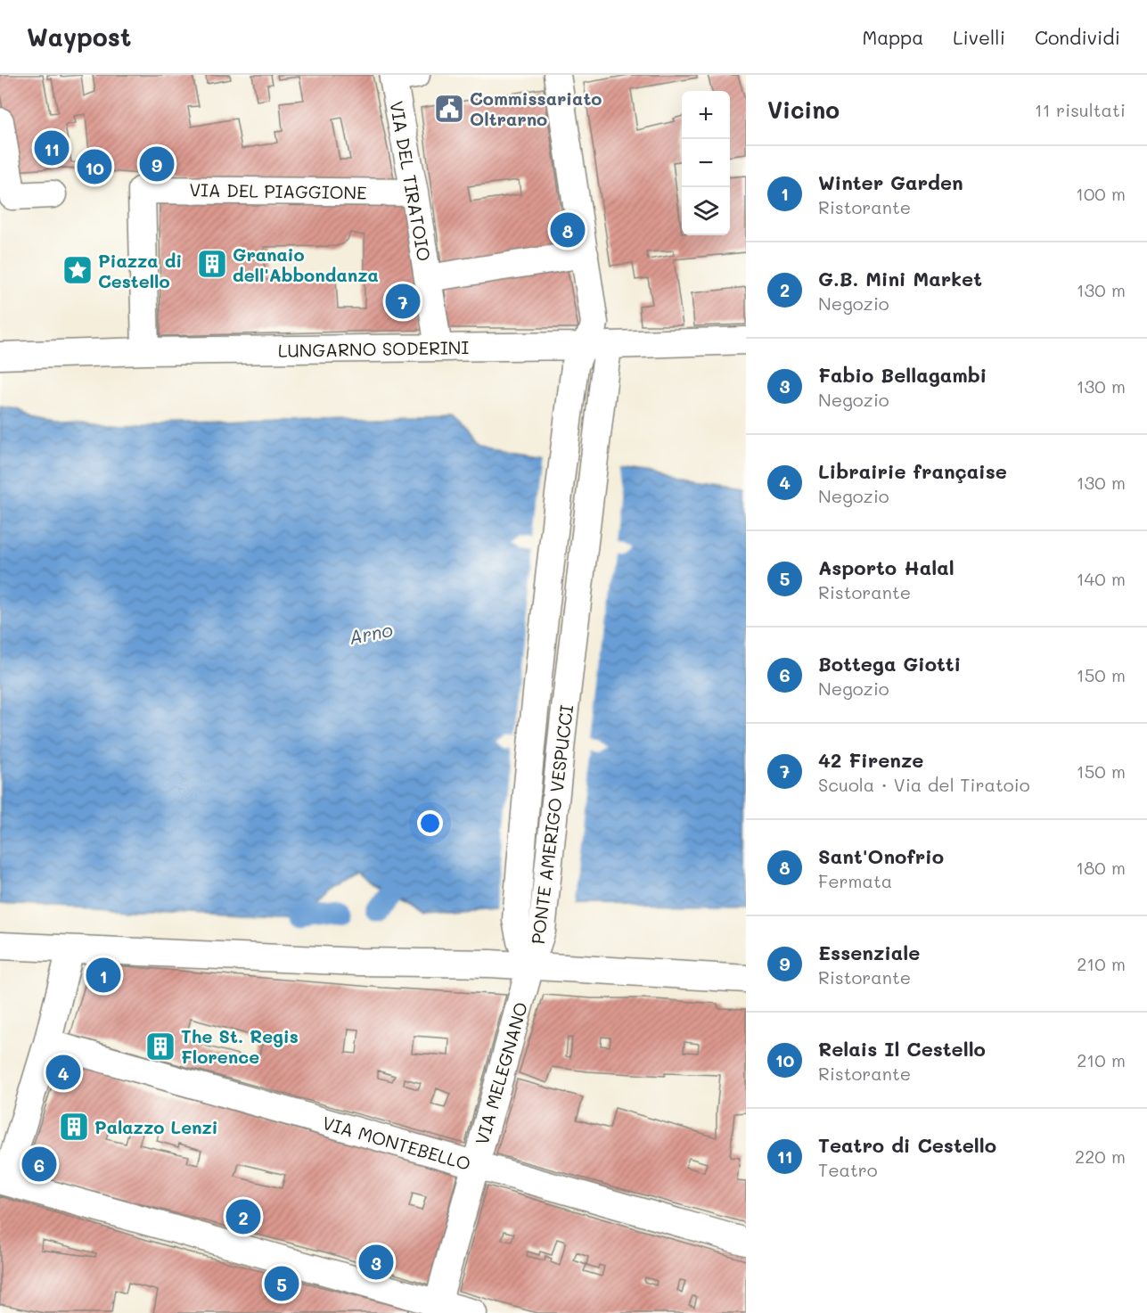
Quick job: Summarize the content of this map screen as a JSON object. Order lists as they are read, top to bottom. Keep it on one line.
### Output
{"streets":{"street":["VIA DEL TIRATOIO","VIA DEL PIAGGIONE","LUNGARNO SODERINI","PONTE AMERIGO VESPUCCI","VIA MELEGNANO","VIA MONTEBELLO"]},"crossings":[["VIA DEL TIRATOIO","VIA DEL PIAGGIONE"],["VIA DEL TIRATOIO","LUNGARNO SODERINI"],["VIA DEL PIAGGIONE","LUNGARNO SODERINI"],["LUNGARNO SODERINI","PONTE AMERIGO VESPUCCI"],["PONTE AMERIGO VESPUCCI","VIA MELEGNANO"],["VIA MELEGNANO","VIA MONTEBELLO"]],"water":["Arno"],"places":{"public building":["Commissariato Oltrarno"],"building":["Granaio dell'Abbondanza","The St. Regis Florence","Palazzo Lenzi"],"place":["Piazza di Cestello"]},"page":{"header":"Waypost","nav":["Mappa","Livelli","Condividi"],"heading":["Vicino","11 risultati"],"map_buttons":["+","−"],"pins":["11","9","10","8","7","1","4","6","2","3","5"],"list":[{"mark":"1","name":"Winter Garden","note":"Ristorante","value":"100 m"},{"mark":"2","name":"G.B. Mini Market","note":"Negozio","value":"130 m"},{"mark":"3","name":"Fabio Bellagambi","note":"Negozio","value":"130 m"},{"mark":"4","name":"Librairie française","note":"Negozio","value":"130 m"},{"mark":"5","name":"Asporto Halal","note":"Ristorante","value":"140 m"},{"mark":"6","name":"Bottega Giotti","note":"Negozio","value":"150 m"},{"mark":"7","name":"42 Firenze","note":"Scuola · Via del Tiratoio","value":"150 m"},{"mark":"8","name":"Sant'Onofrio","note":"Fermata","value":"180 m"},{"mark":"9","name":"Essenziale","note":"Ristorante","value":"210 m"},{"mark":"10","name":"Relais Il Cestello","note":"Ristorante","value":"210 m"},{"mark":"11","name":"Teatro di Cestello","note":"Teatro","value":"220 m"}]}}
